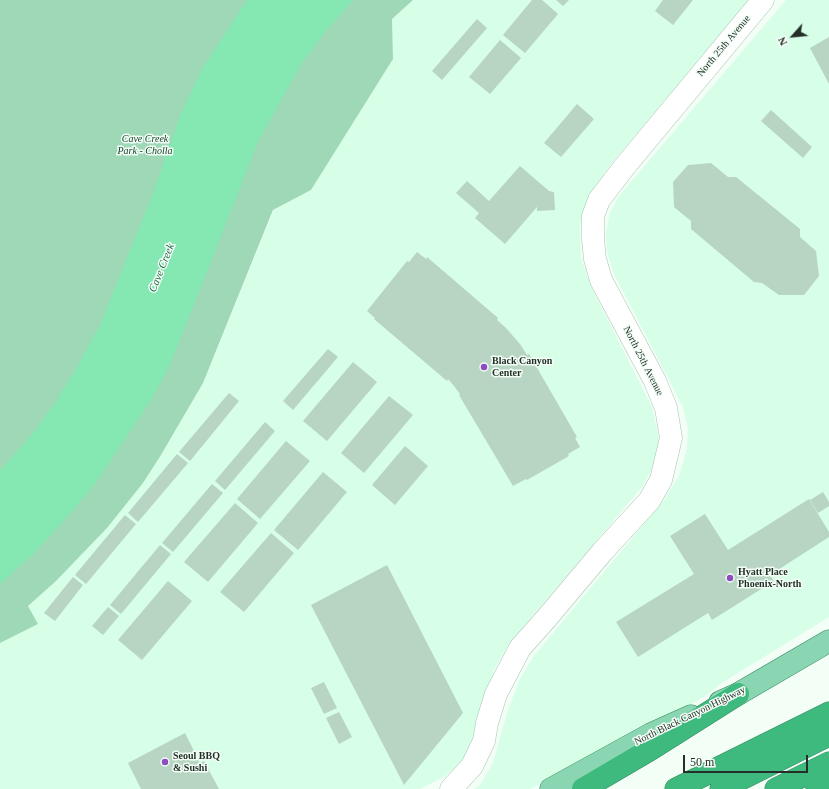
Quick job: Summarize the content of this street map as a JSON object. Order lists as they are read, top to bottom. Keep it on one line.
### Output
{"streets":{"main road":["North Black Canyon Highway"],"street":["North 25th Avenue"]},"water":["Cave Creek"],"parks":["Cave Creek Park - Cholla"],"places":["Black Canyon Center","Hyatt Place Phoenix-North","Seoul BBQ & Sushi"],"scale_bar":"50 m","north":"bottom left"}
